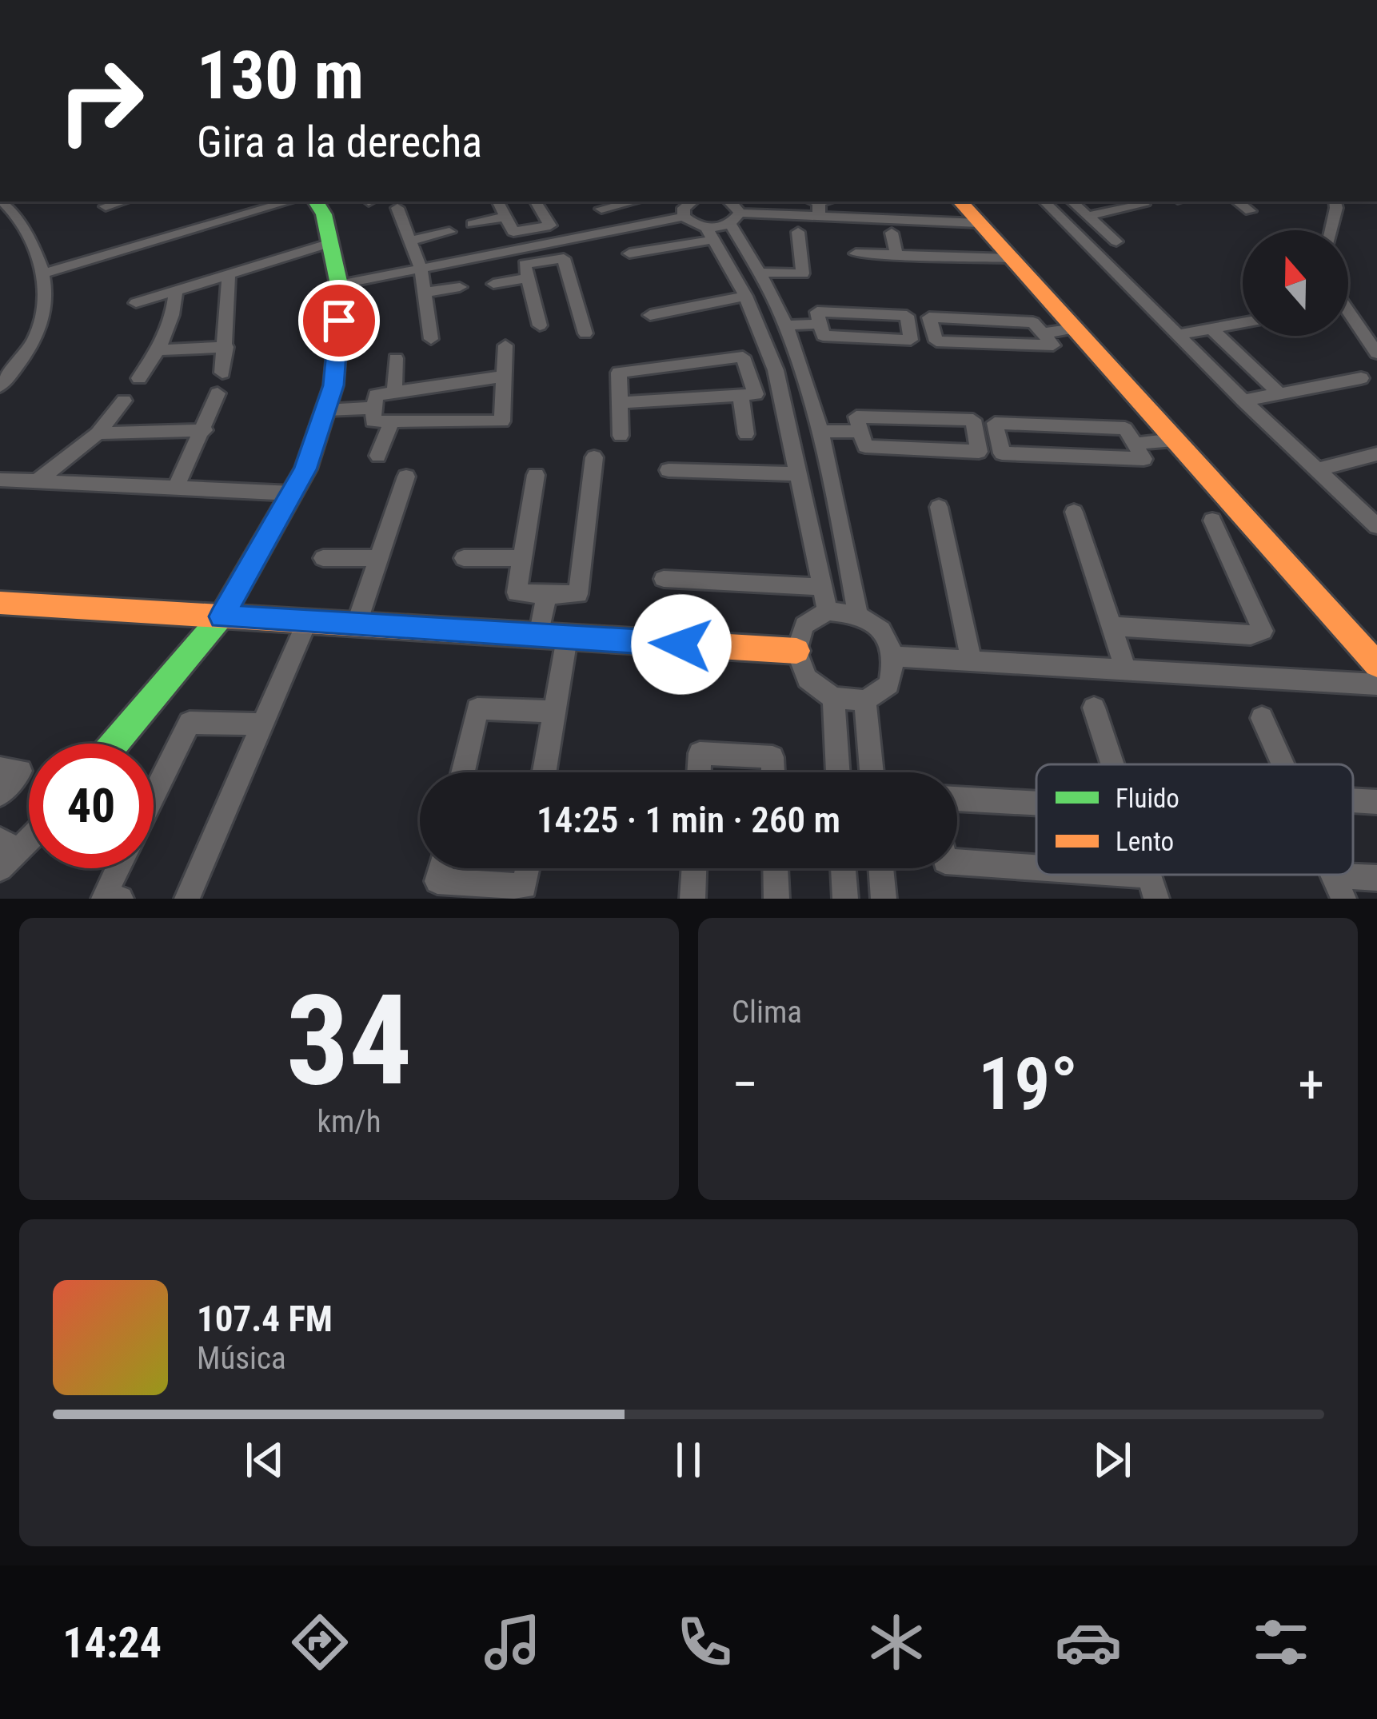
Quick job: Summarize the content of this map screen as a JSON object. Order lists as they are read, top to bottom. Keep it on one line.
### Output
{"legend":["Fluido","Lento"],"north":"top","page":{"turn":["130 m","Gira a la derecha"],"limit":"40","trip":"14:25 · 1 min · 260 m","tile":[["34","km/h"],"Clima"],"heat":["−","19°","+"],"song":["107.4 FM","Música"],"tabs":"14:24"}}
